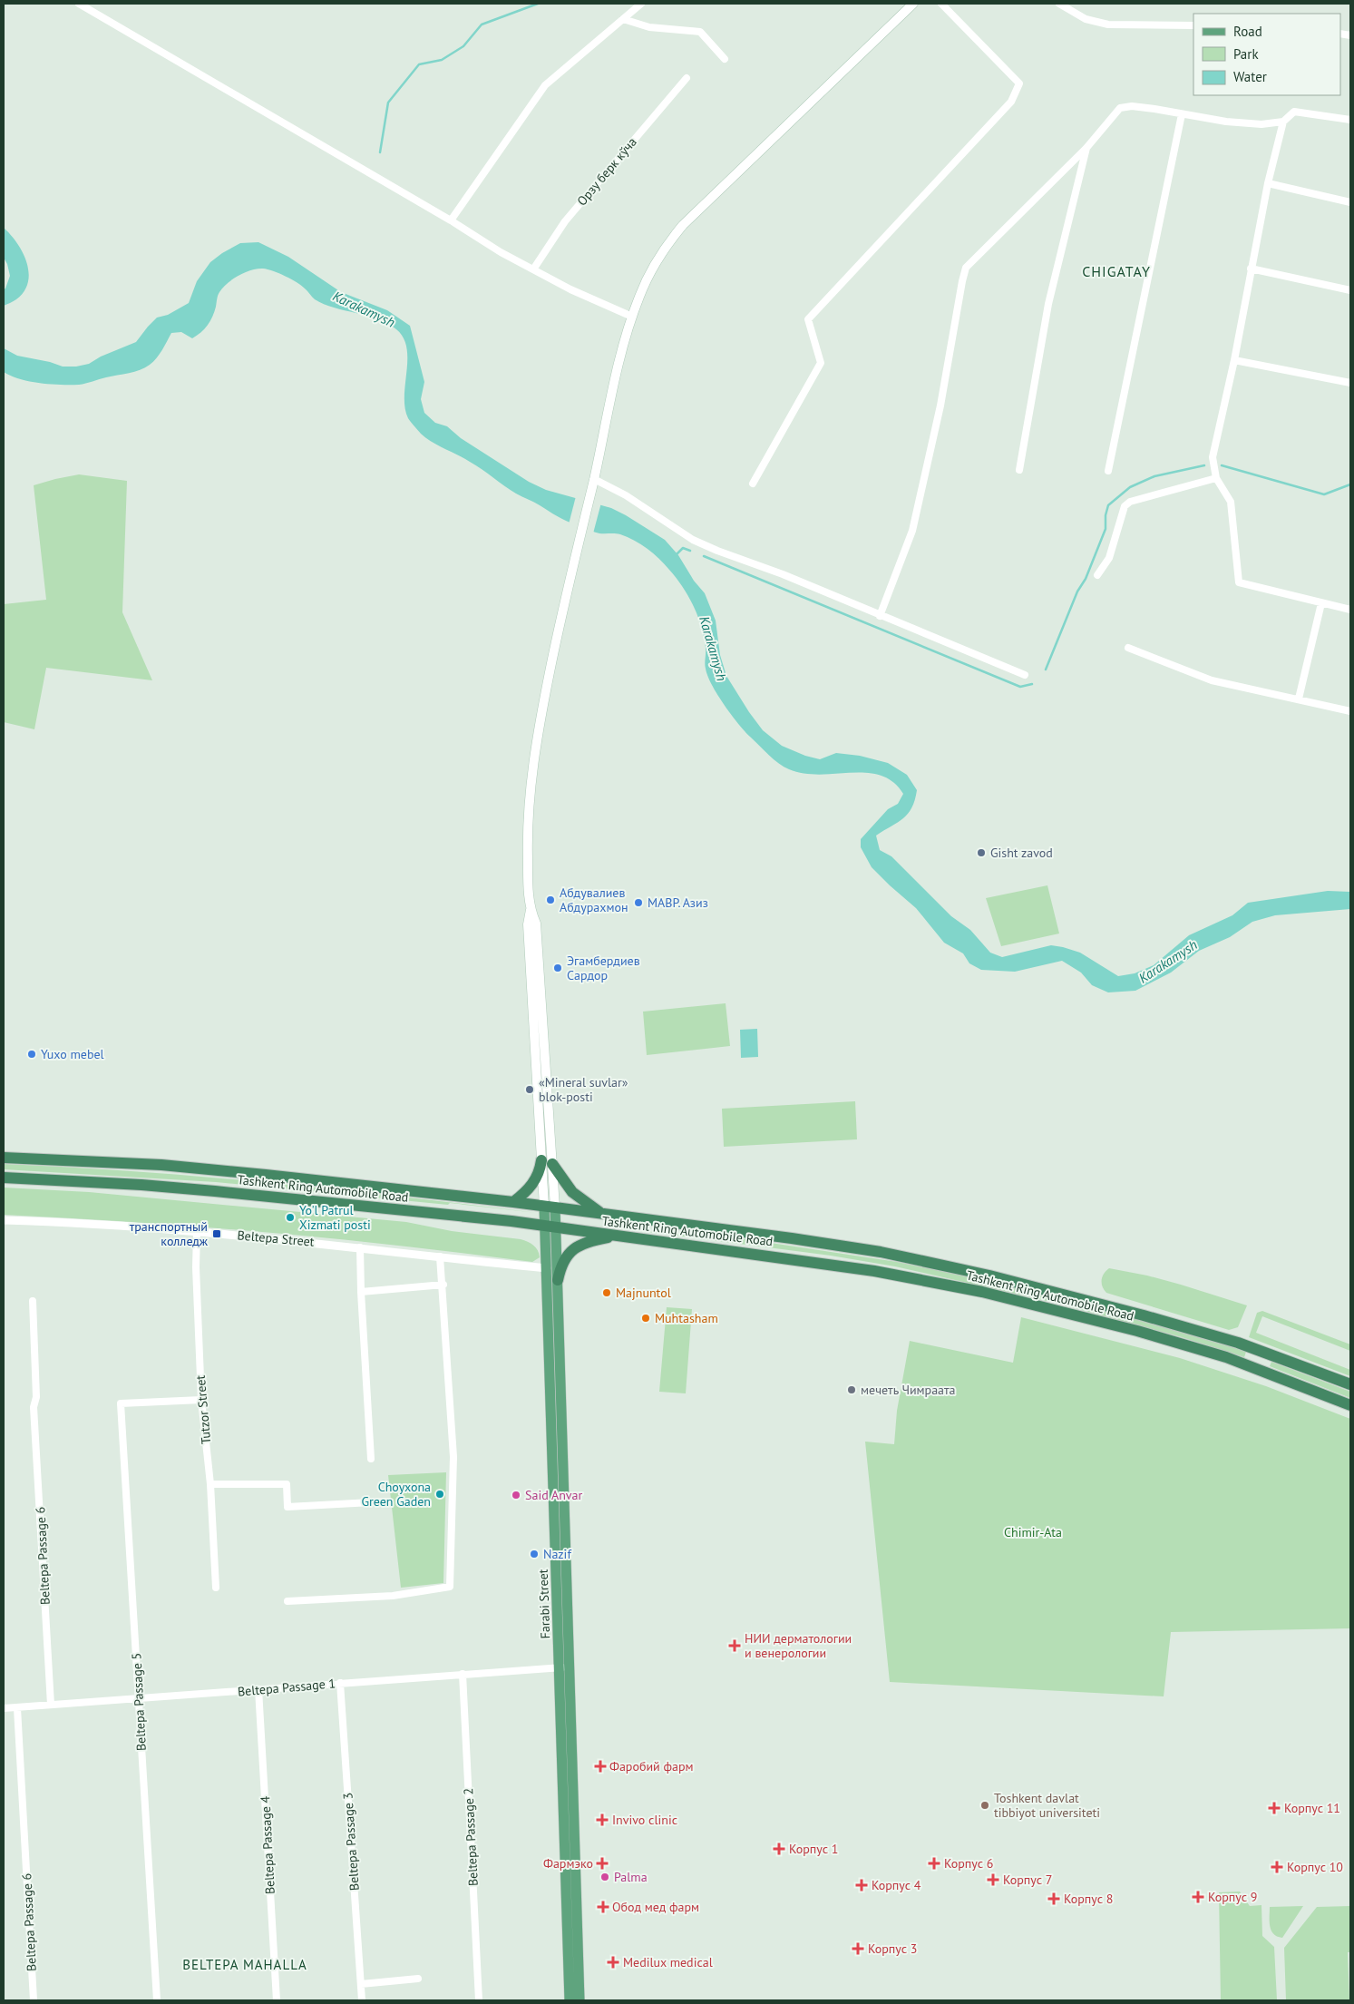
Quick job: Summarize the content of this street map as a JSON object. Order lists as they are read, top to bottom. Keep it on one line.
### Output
{"streets":{"highway":["Tashkent Ring Automobile Road"],"main road":["Farabi Street"],"street":["Орзу берк кўча","Beltepa Street","Tutzor Street","Beltepa Passage 6","Beltepa Passage 1","Beltepa Passage 5","Beltepa Passage 2","Beltepa Passage 3","Beltepa Passage 4"]},"crossings":[["Tashkent Ring Automobile Road","Farabi Street"],["Beltepa Street","Tutzor Street"],["Beltepa Street","Farabi Street"],["Tutzor Street","Beltepa Passage 5"],["Beltepa Passage 6","Beltepa Passage 1"],["Farabi Street","Beltepa Passage 1"],["Beltepa Passage 1","Beltepa Passage 5"],["Beltepa Passage 1","Beltepa Passage 2"],["Beltepa Passage 1","Beltepa Passage 3"],["Beltepa Passage 1","Beltepa Passage 4"]],"districts":["CHIGATAY","BELTEPA MAHALLA"],"water":["Karakamysh"],"parks":["Chimir-Ata"],"places":{"other":["Gisht zavod","Абдувалиев Абдурахмон","МАВР. Азиз","Эгамбердиев Сардор","Yuxo mebel","«Mineral suvlar» blok-posti","Yo'l Patrul Xizmati posti","Majnuntol","Muhtasham","мечеть Чимраата","Choyxona Green Gaden","Said Anvar","Nazif","Toshkent davlat tibbiyot universiteti","Palma"],"transit":["транспортный колледж"],"health":["НИИ дерматологии и венерологии","Фаробий фарм","Корпус 11","Invivo clinic","Корпус 1","Фармэко","Корпус 6","Корпус 10","Корпус 7","Корпус 4","Корпус 9","Корпус 8","Обод мед фарм","Корпус 3","Medilux medical"]},"legend":["Road","Park","Water"]}
